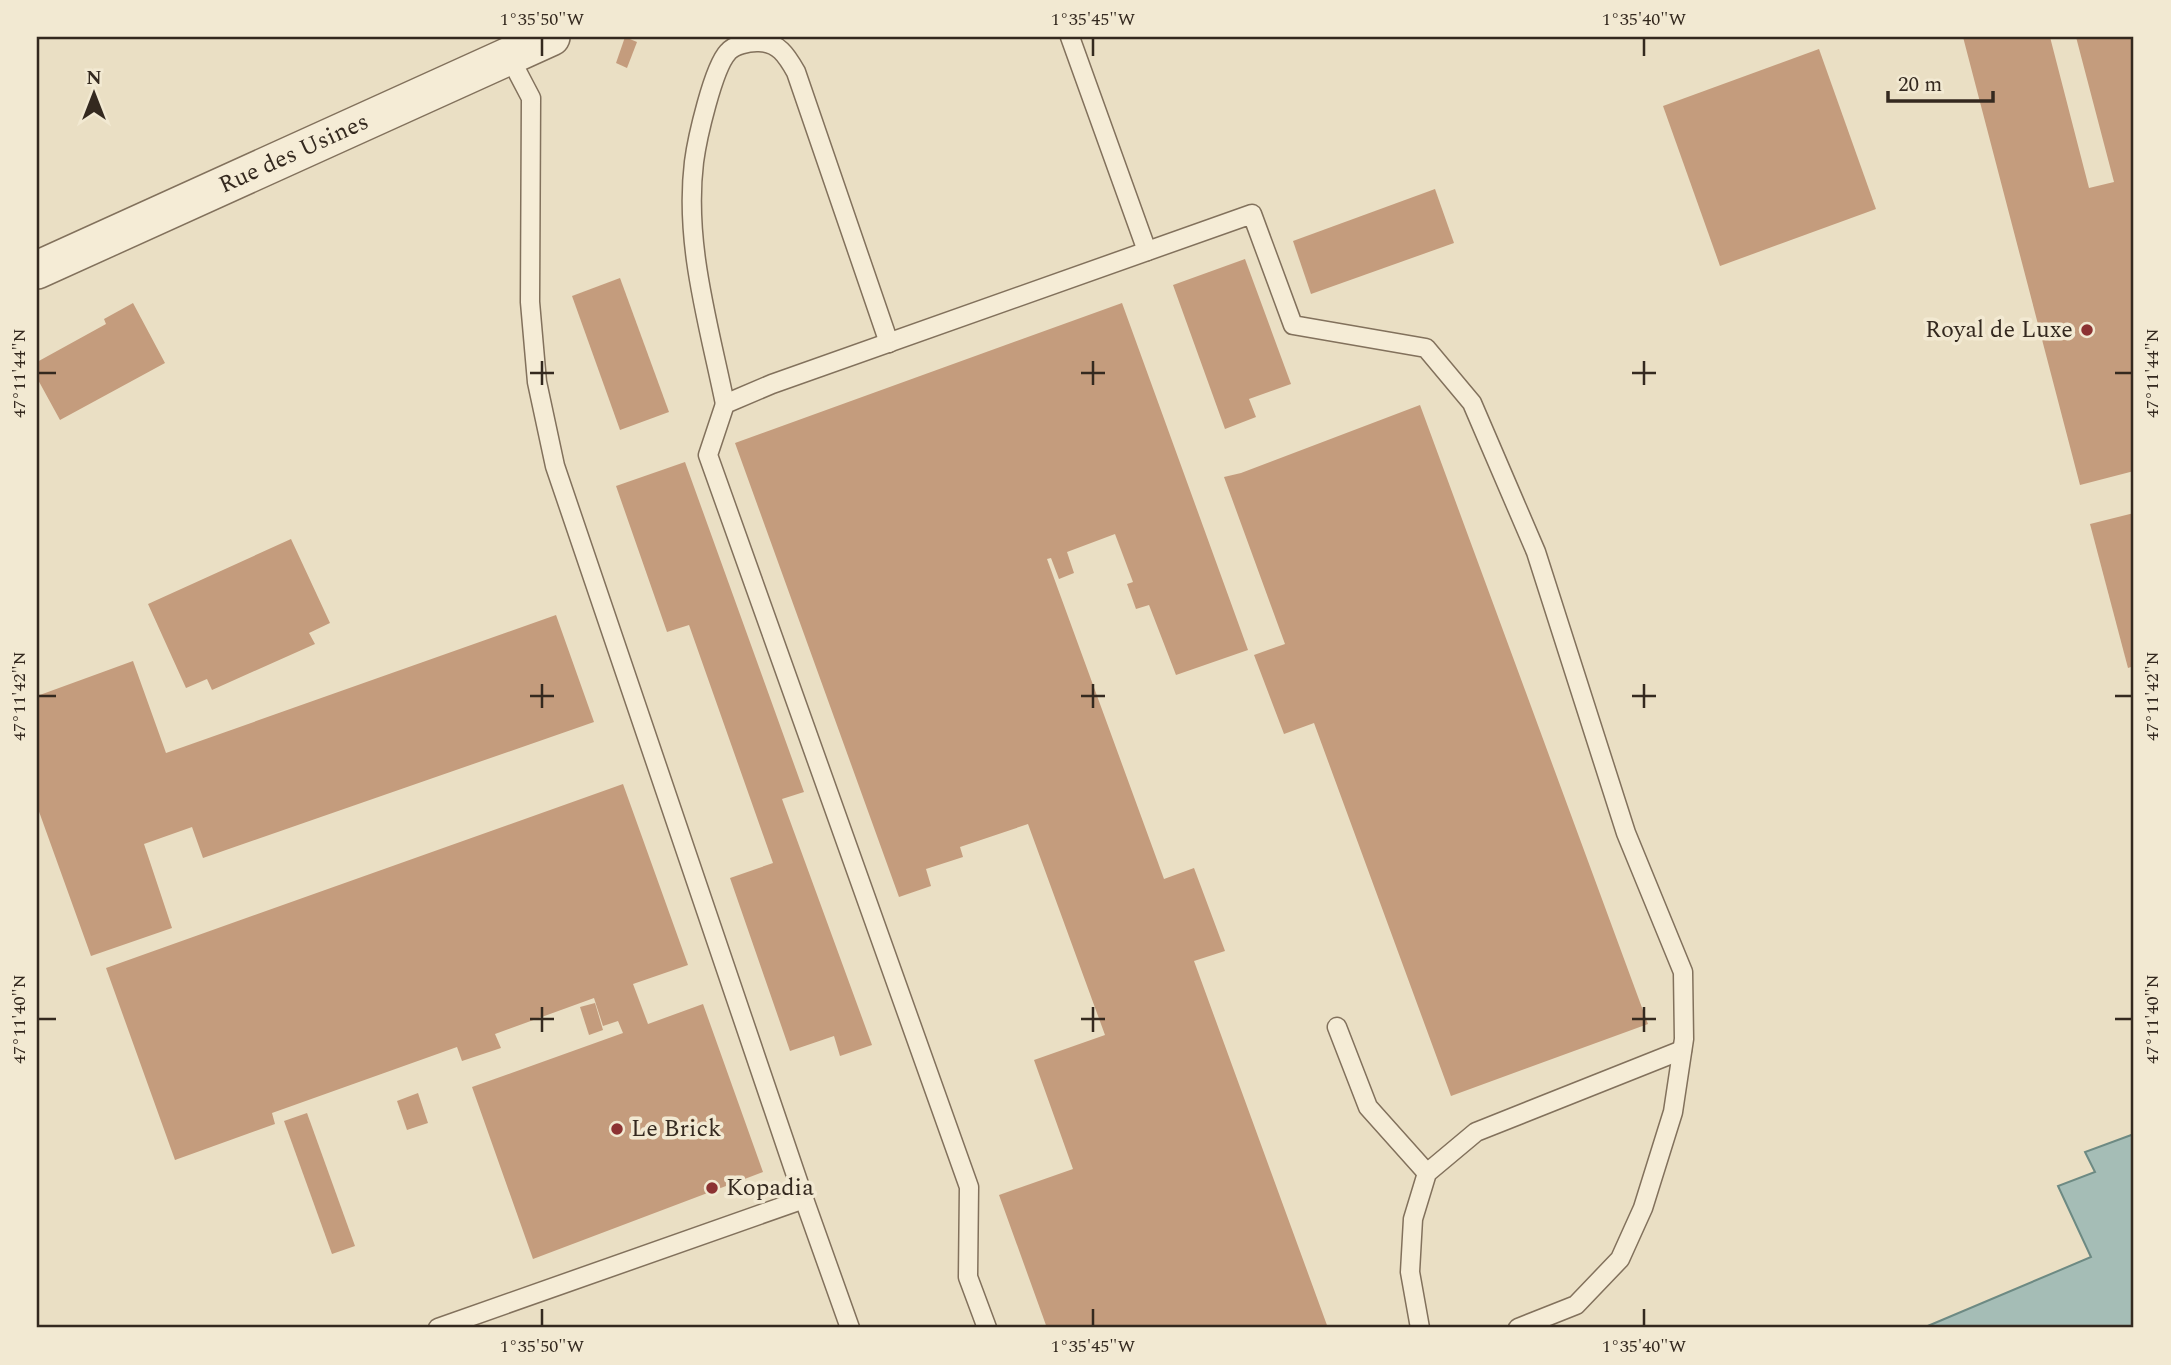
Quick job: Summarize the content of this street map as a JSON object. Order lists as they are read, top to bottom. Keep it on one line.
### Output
{"streets":{"street":["Rue des Usines"]},"places":["Royal de Luxe","Le Brick","Kopadia"],"scale_bar":"20 m","north":"top","coordinates":["1°35'50\"W","1°35'45\"W","1°35'40\"W","47°11'44\"N","47°11'42\"N","47°11'40\"N"]}
